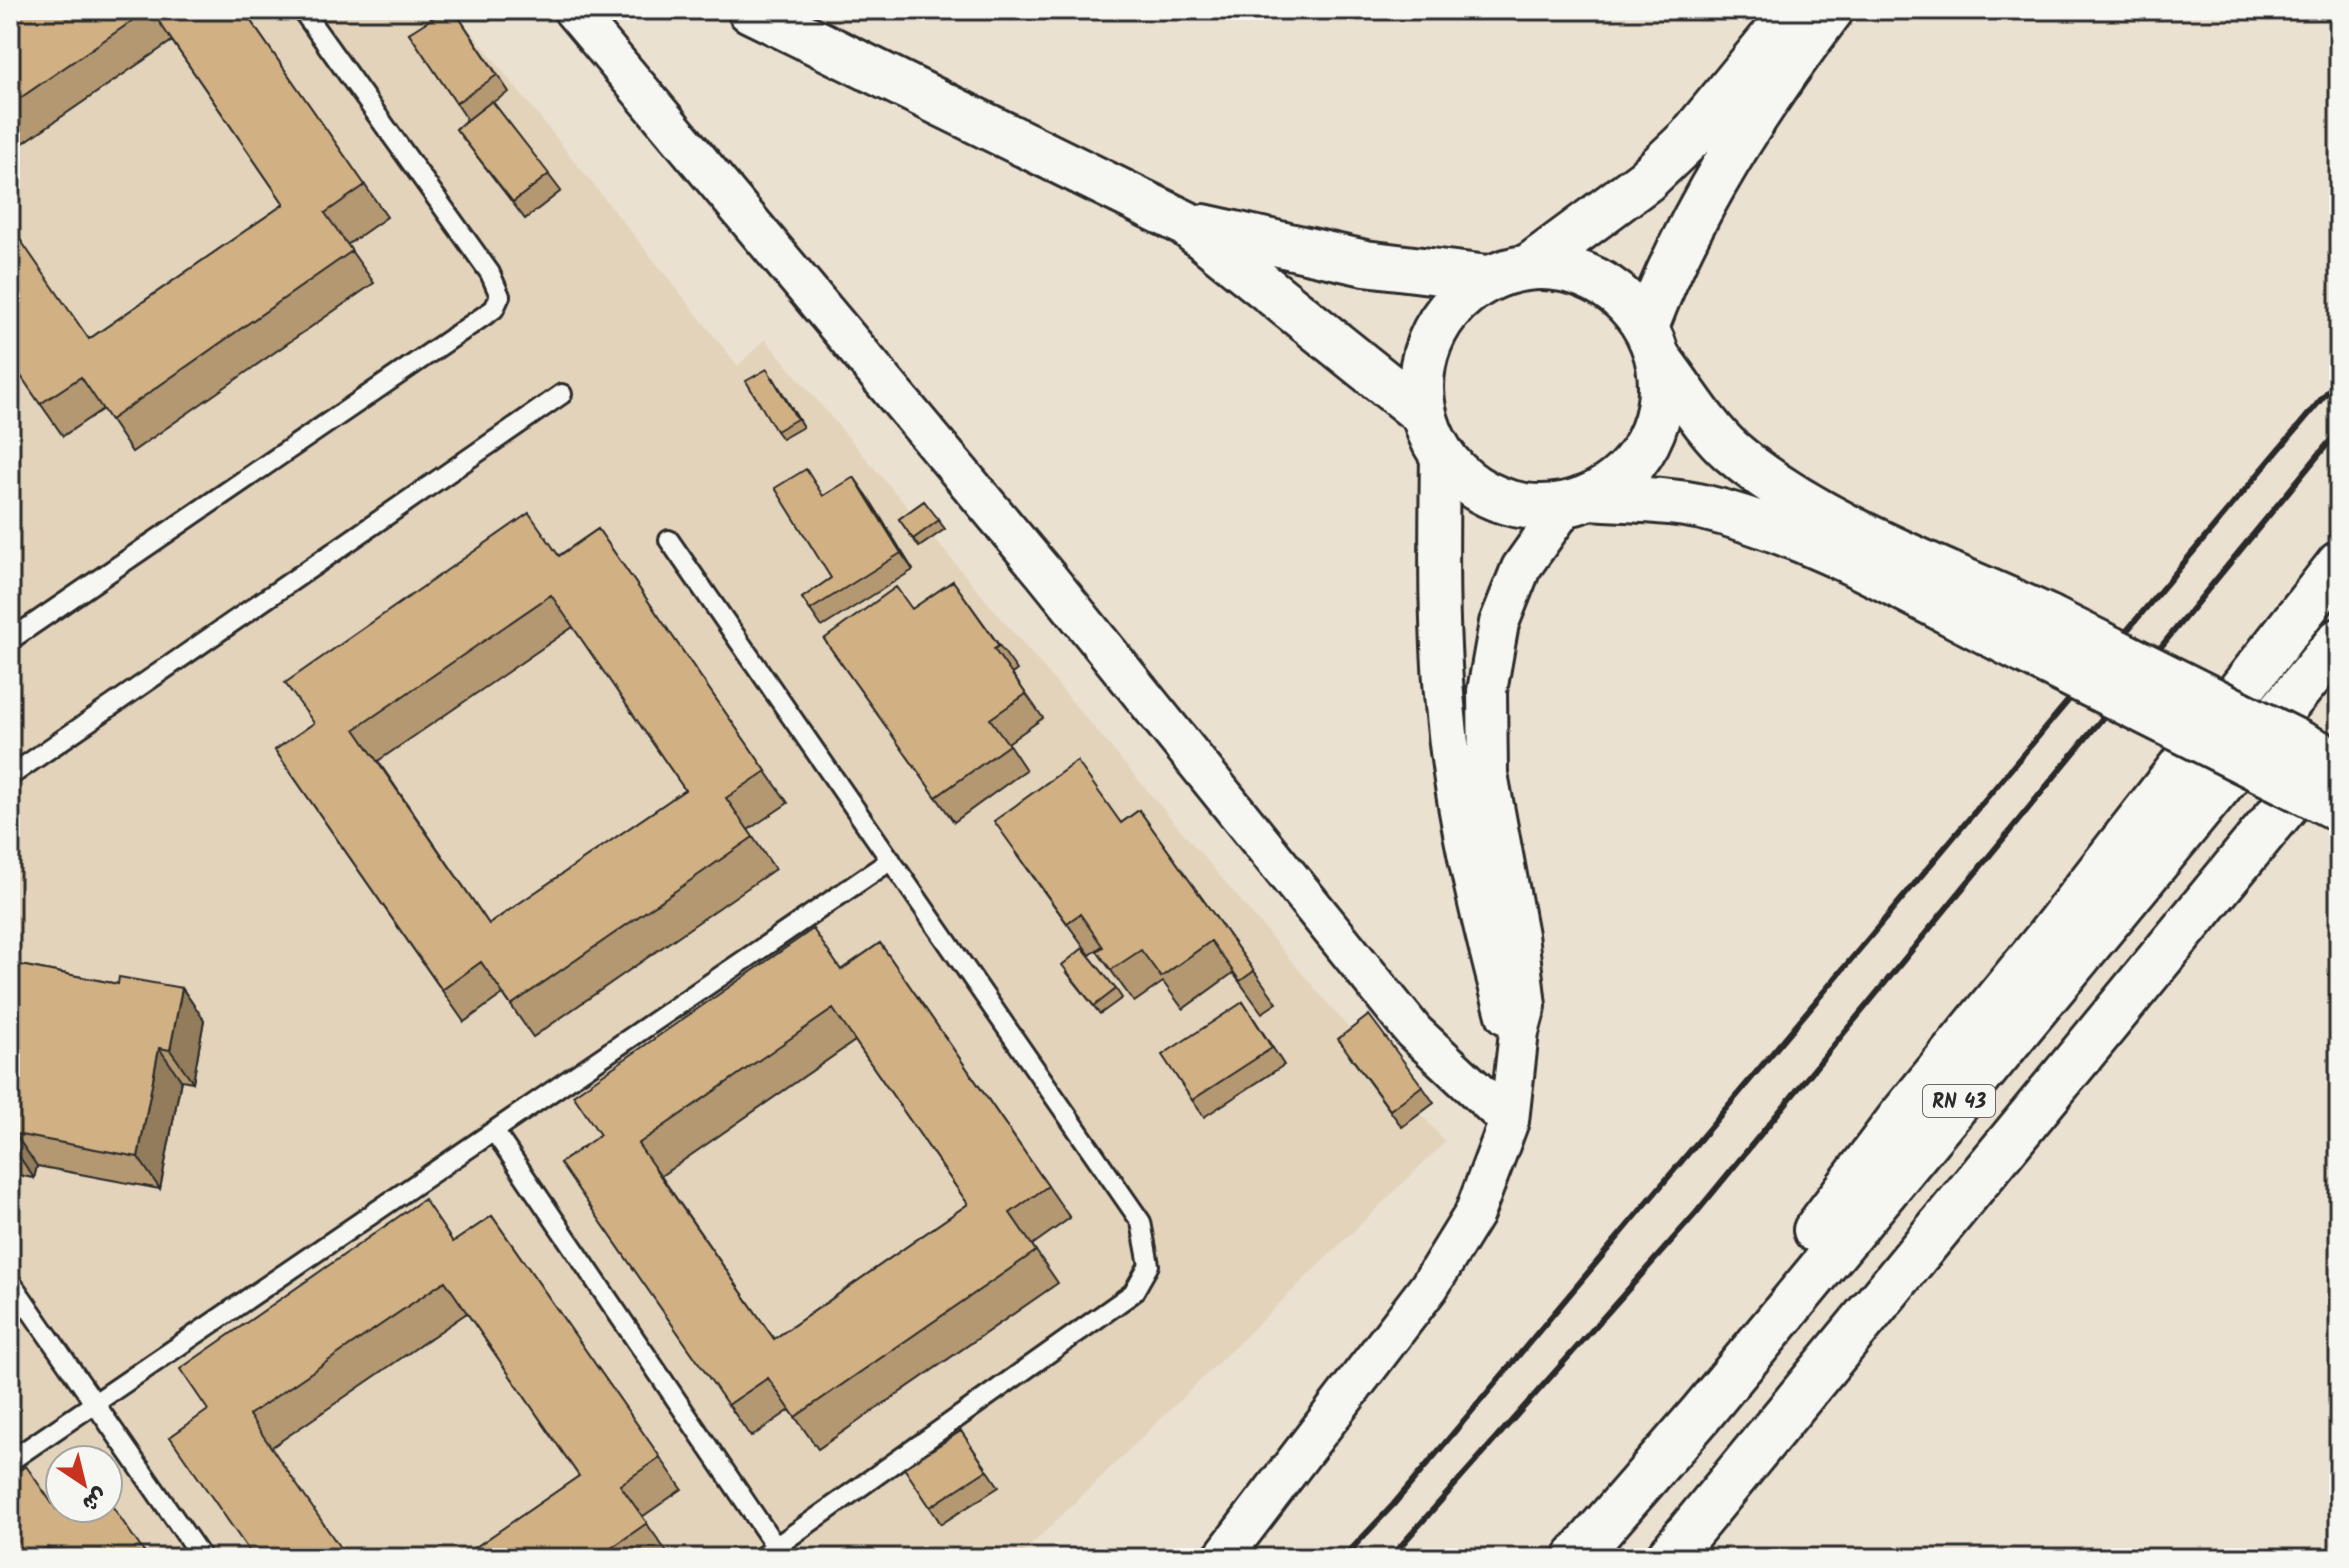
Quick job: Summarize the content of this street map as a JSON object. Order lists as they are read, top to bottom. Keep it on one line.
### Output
{"streets":{"main road":["RN 43"]},"north":"bottom right"}
